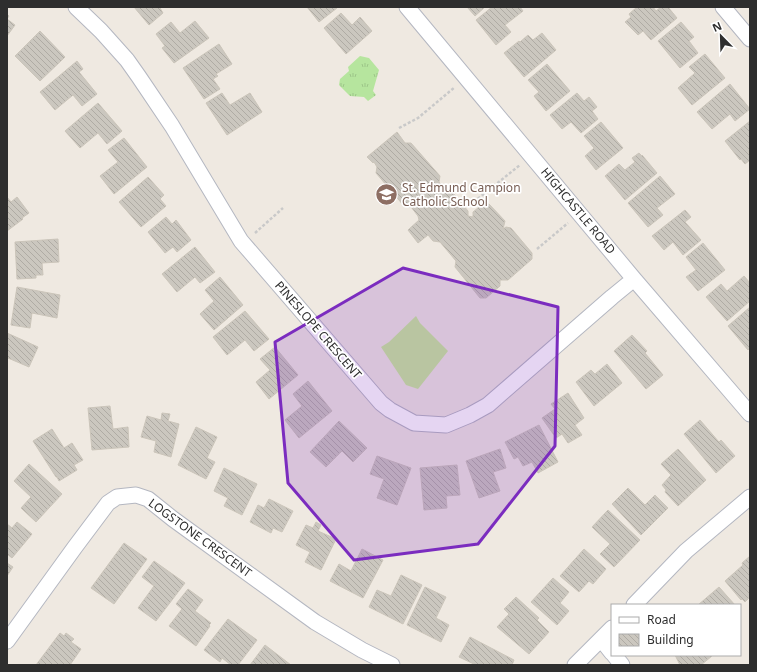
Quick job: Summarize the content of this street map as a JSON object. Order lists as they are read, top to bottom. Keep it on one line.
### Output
{"streets":{"street":["HIGHCASTLE ROAD","PINESLOPE CRESCENT","LOGSTONE CRESCENT"]},"crossings":[["HIGHCASTLE ROAD","PINESLOPE CRESCENT"]],"places":{"school or university":["St. Edmund Campion Catholic School"]},"legend":["Road","Building"],"north":"top left"}
